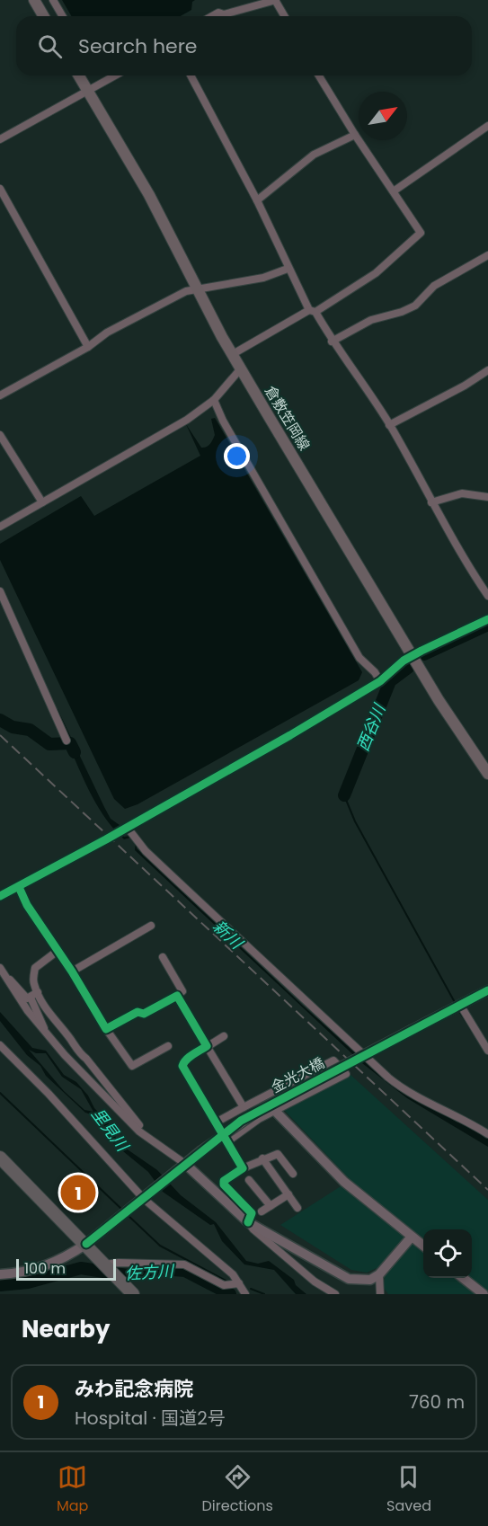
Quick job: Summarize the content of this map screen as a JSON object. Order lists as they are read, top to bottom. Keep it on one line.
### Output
{"streets":{"main road":["倉敷笠岡線"],"street":["金光大橋"]},"water":["西谷川","新川","里見川","佐方川"],"scale_bar":"100 m","north":"top right","page":{"search":"Search here","pins":"1","scale":"100 m","heading":"Nearby","list":[{"mark":"1","name":"みわ記念病院","note":"Hospital · 国道2号","value":"760 m"}],"nav":["Map","Directions","Saved"]}}
